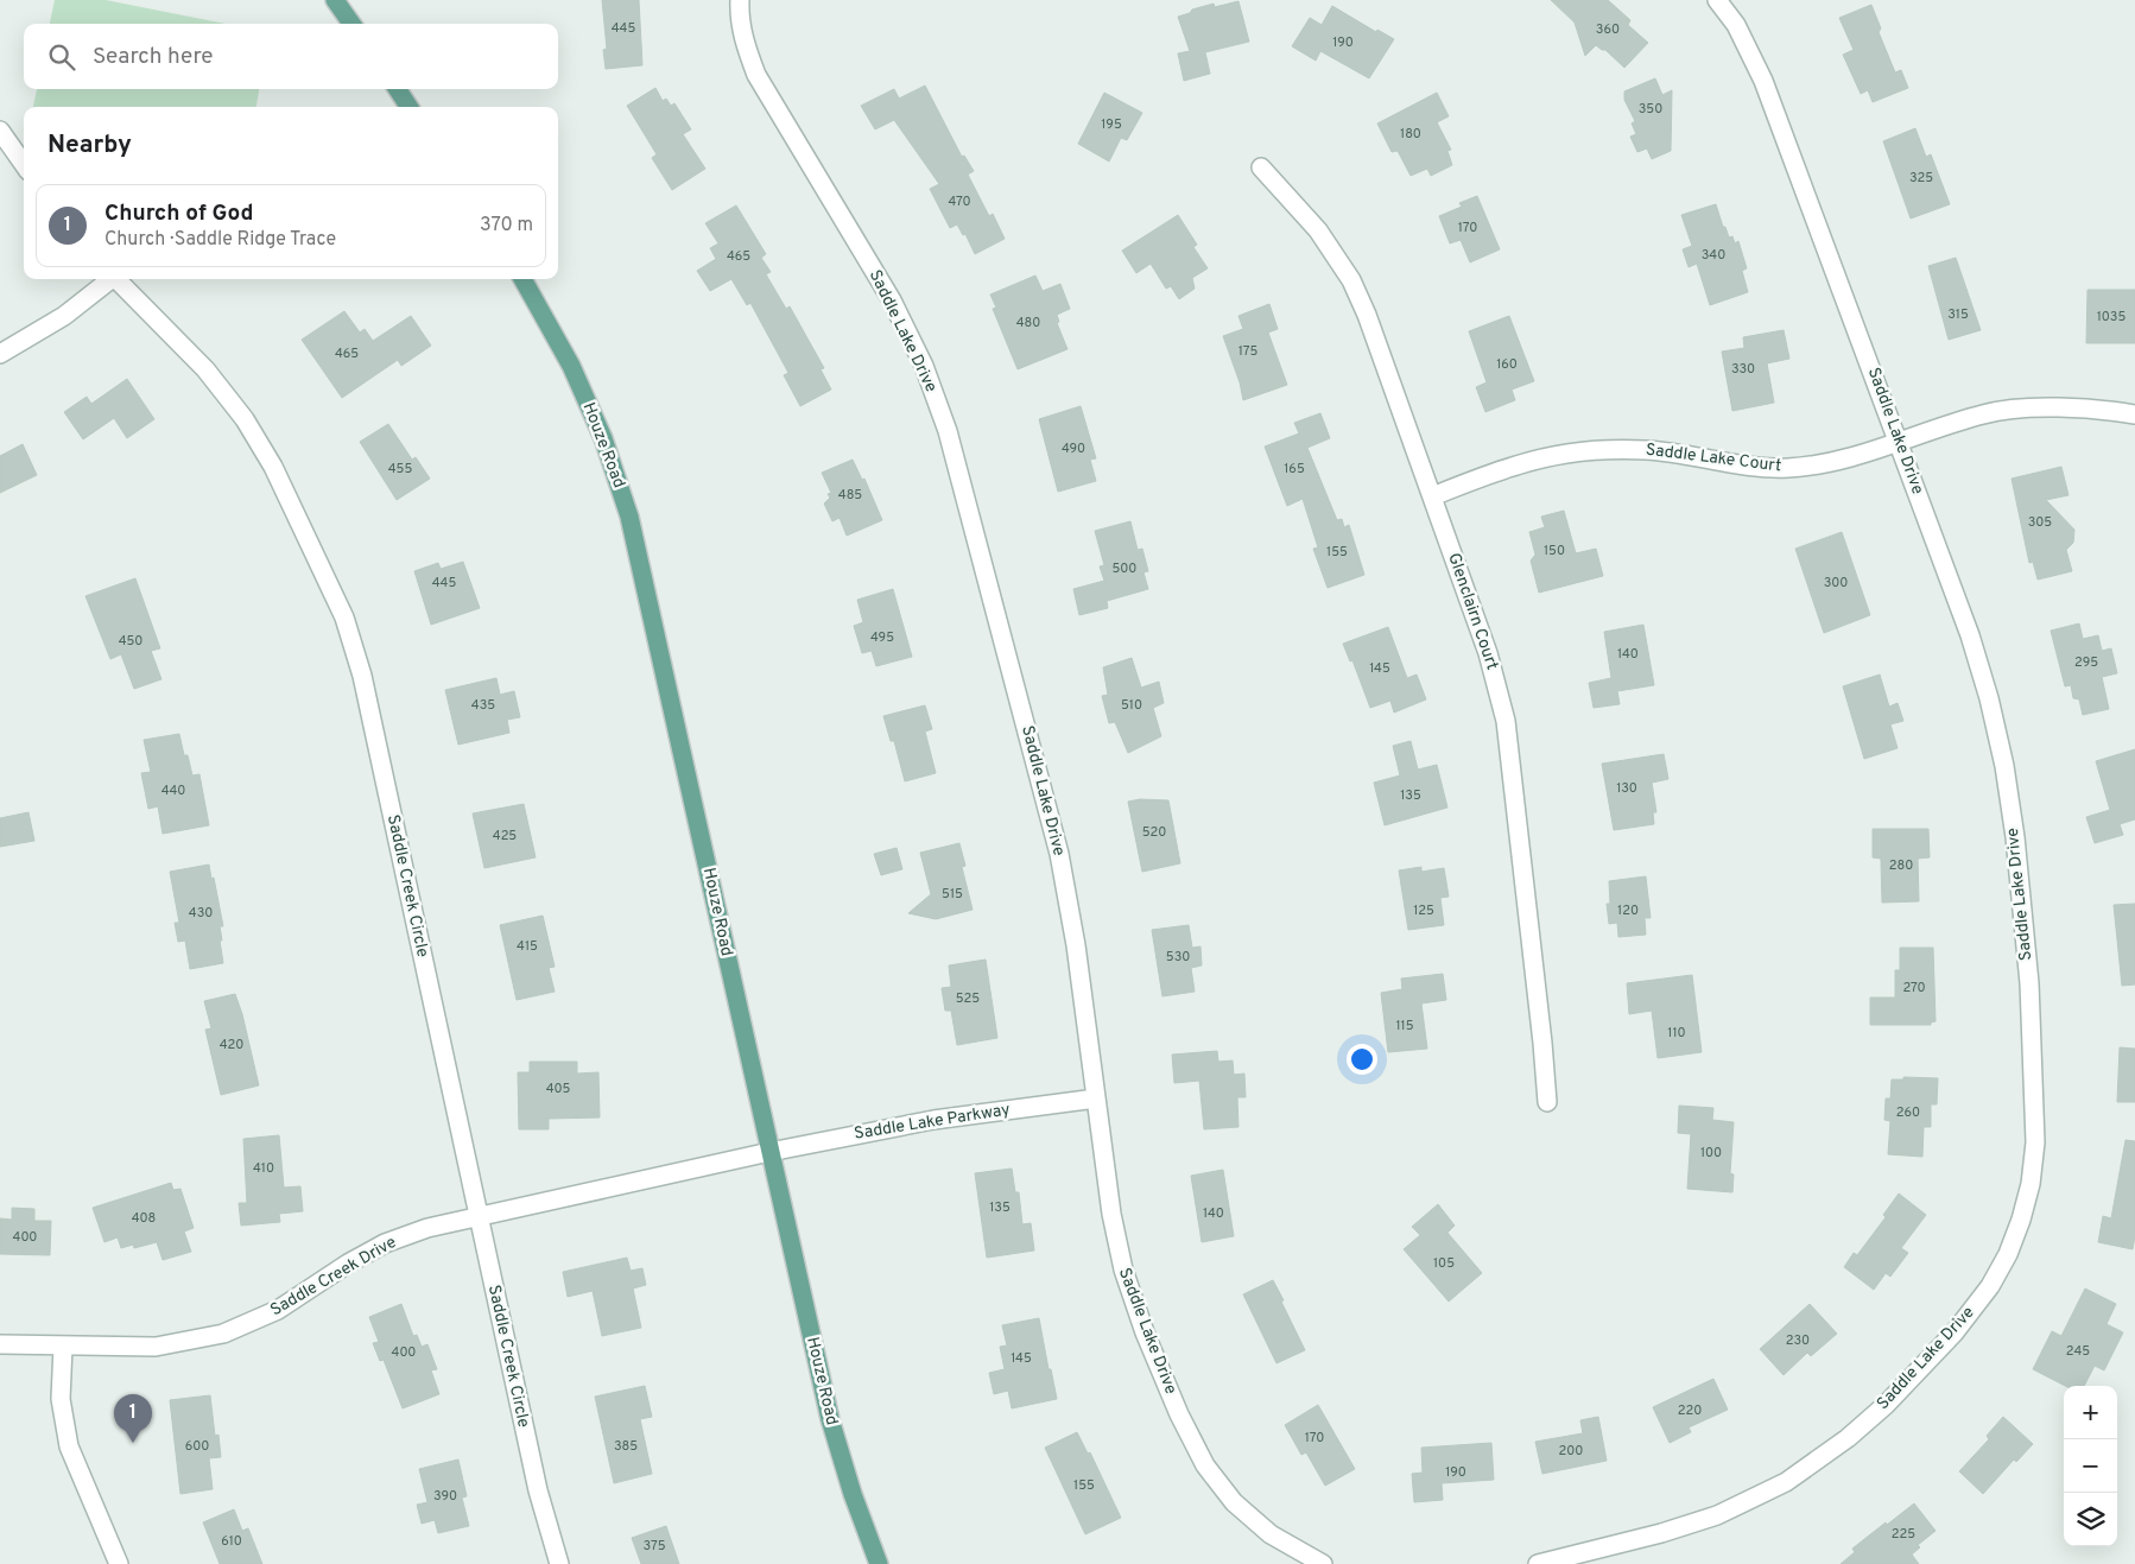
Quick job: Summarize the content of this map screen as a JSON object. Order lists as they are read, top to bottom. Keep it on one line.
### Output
{"streets":{"main road":["Houze Road"],"street":["Saddle Lake Drive","Saddle Lake Court","Glenclairn Court","Saddle Creek Circle","Saddle Lake Parkway","Saddle Creek Drive"]},"crossings":[["Saddle Lake Drive","Saddle Lake Court"],["Saddle Lake Drive","Saddle Lake Parkway"],["Houze Road","Saddle Lake Parkway"],["Houze Road","Saddle Creek Drive"],["Saddle Lake Court","Glenclairn Court"],["Saddle Creek Circle","Saddle Creek Drive"],["Saddle Lake Parkway","Saddle Creek Drive"]],"house_numbers":["445","360","190","350","195","180","325","470","170","340","465","315","1035","480","175","465","160","330","490","455","165","485","305","150","155","500","445","300","495","450","140","295","145","435","510","130","440","135","520","425","280","515","125","120","430","415","530","270","525","115","110","420","405","260","100","410","135","140","408","400","105","230","245","400","145","220","170","600","385","200","190","155","390","225","610","375"],"page":{"search":"Search here","heading":"Nearby","list":[{"mark":"1","name":"Church of God","note":"Church · Saddle Ridge Trace","value":"370 m"}],"map_buttons":["+","−"],"pins":"1"}}
